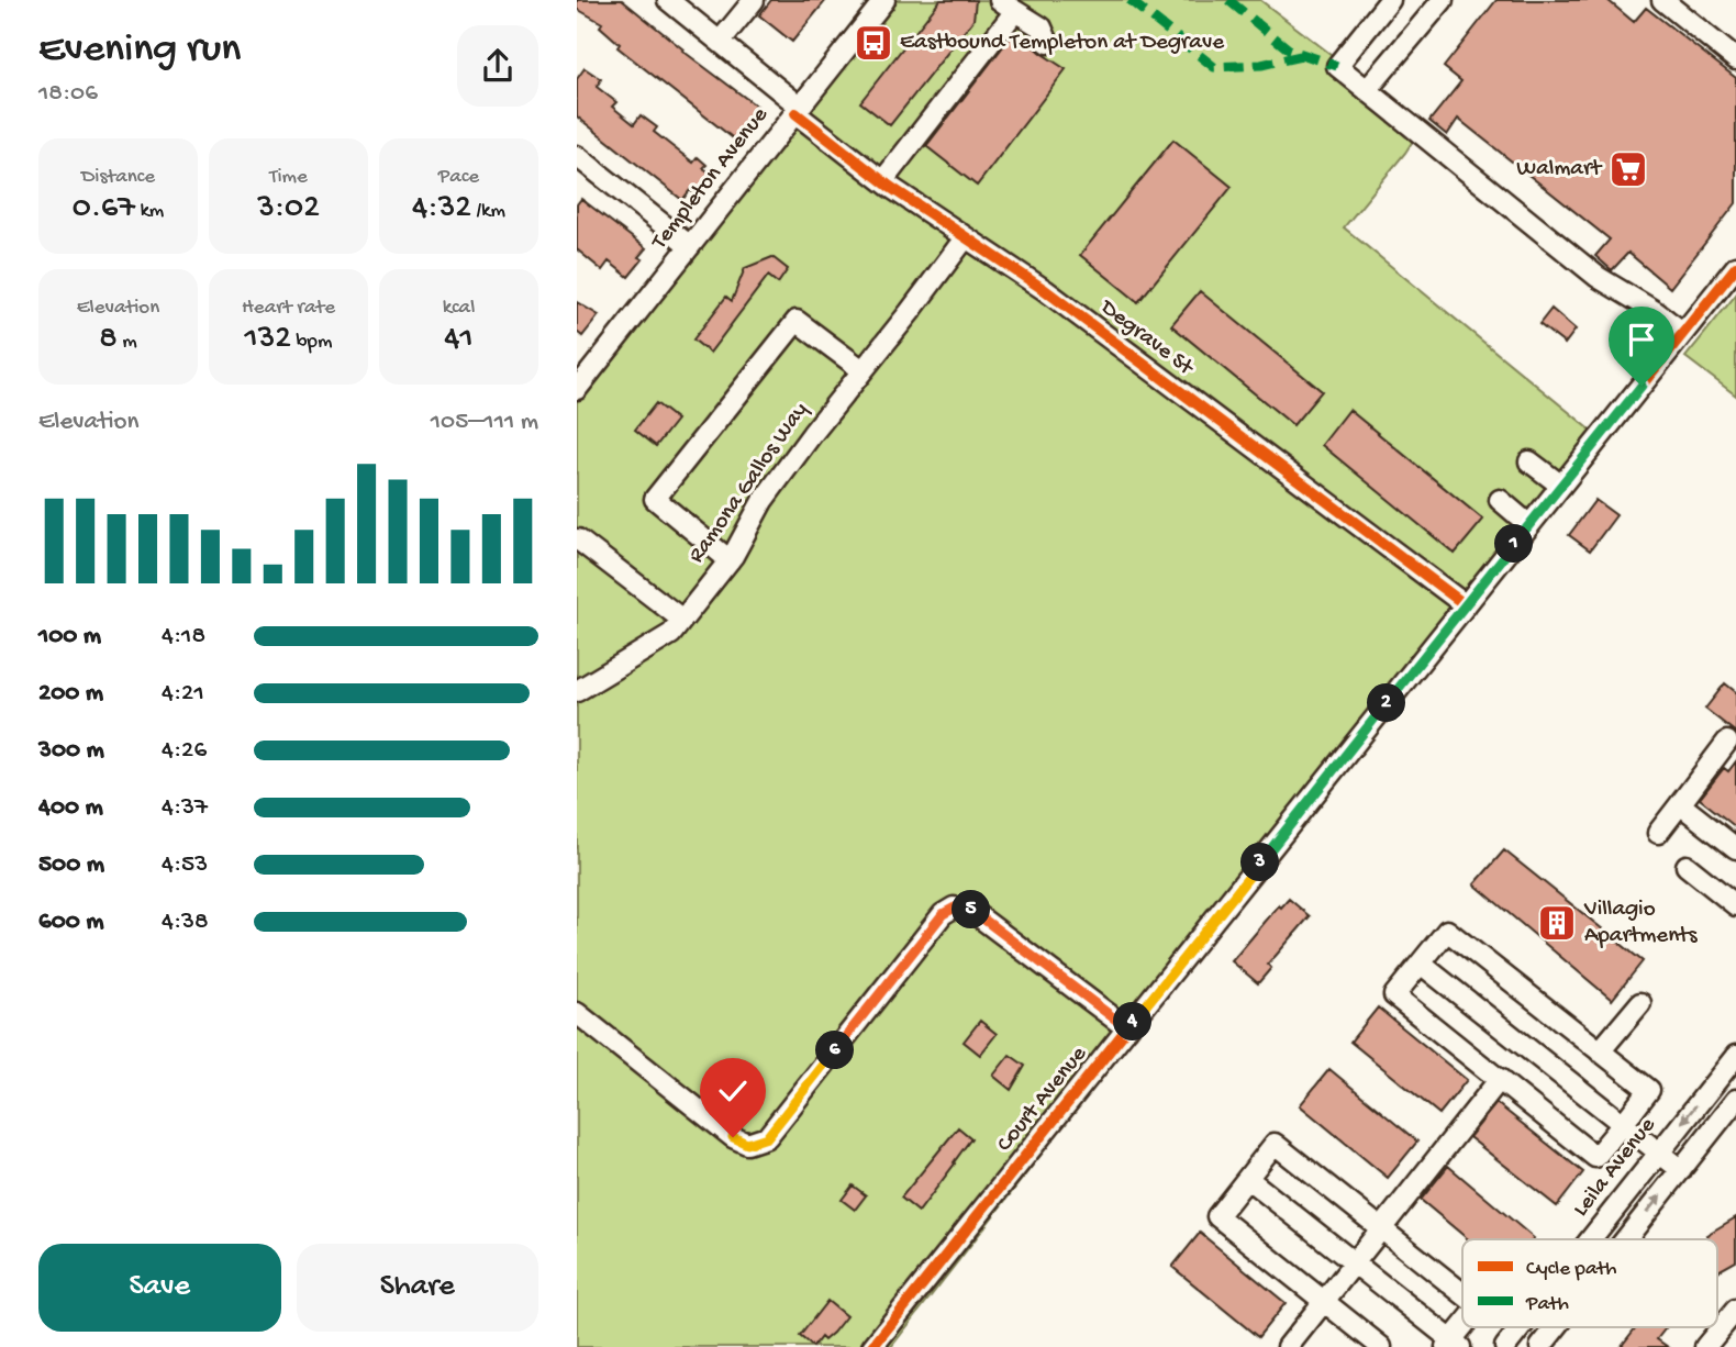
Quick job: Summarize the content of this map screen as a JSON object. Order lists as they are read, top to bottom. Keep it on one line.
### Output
{"streets":{"street":["Templeton Avenue","Degrave St","Ramona Gallos Way","Court Avenue","Leila Avenue"]},"crossings":[["Templeton Avenue","Degrave St"],["Degrave St","Ramona Gallos Way"],["Degrave St","Court Avenue"]],"places":{"bus stop":["Eastbound Templeton at Degrave"],"supermarket":["Walmart"],"building":["Villagio Apartments"]},"legend":["Cycle path","Path"],"page":{"heading":["Evening run","18:06"],"stats":[["Distance","0.67 km"],["Time","3:02"],["Pace","4:32 /km"],["Elevation","8 m"],["Heart rate","132 bpm"],["kcal","41"]],"chart":["Elevation","105–111 m"],"pins":["1","2","3","5","4","6"],"list":[{"name":"100 m","note":"4:18"},{"name":"200 m","note":"4:21"},{"name":"300 m","note":"4:26"},{"name":"400 m","note":"4:37"},{"name":"500 m","note":"4:53"},{"name":"600 m","note":"4:38"}],"buttons":["Save","Share"]}}
